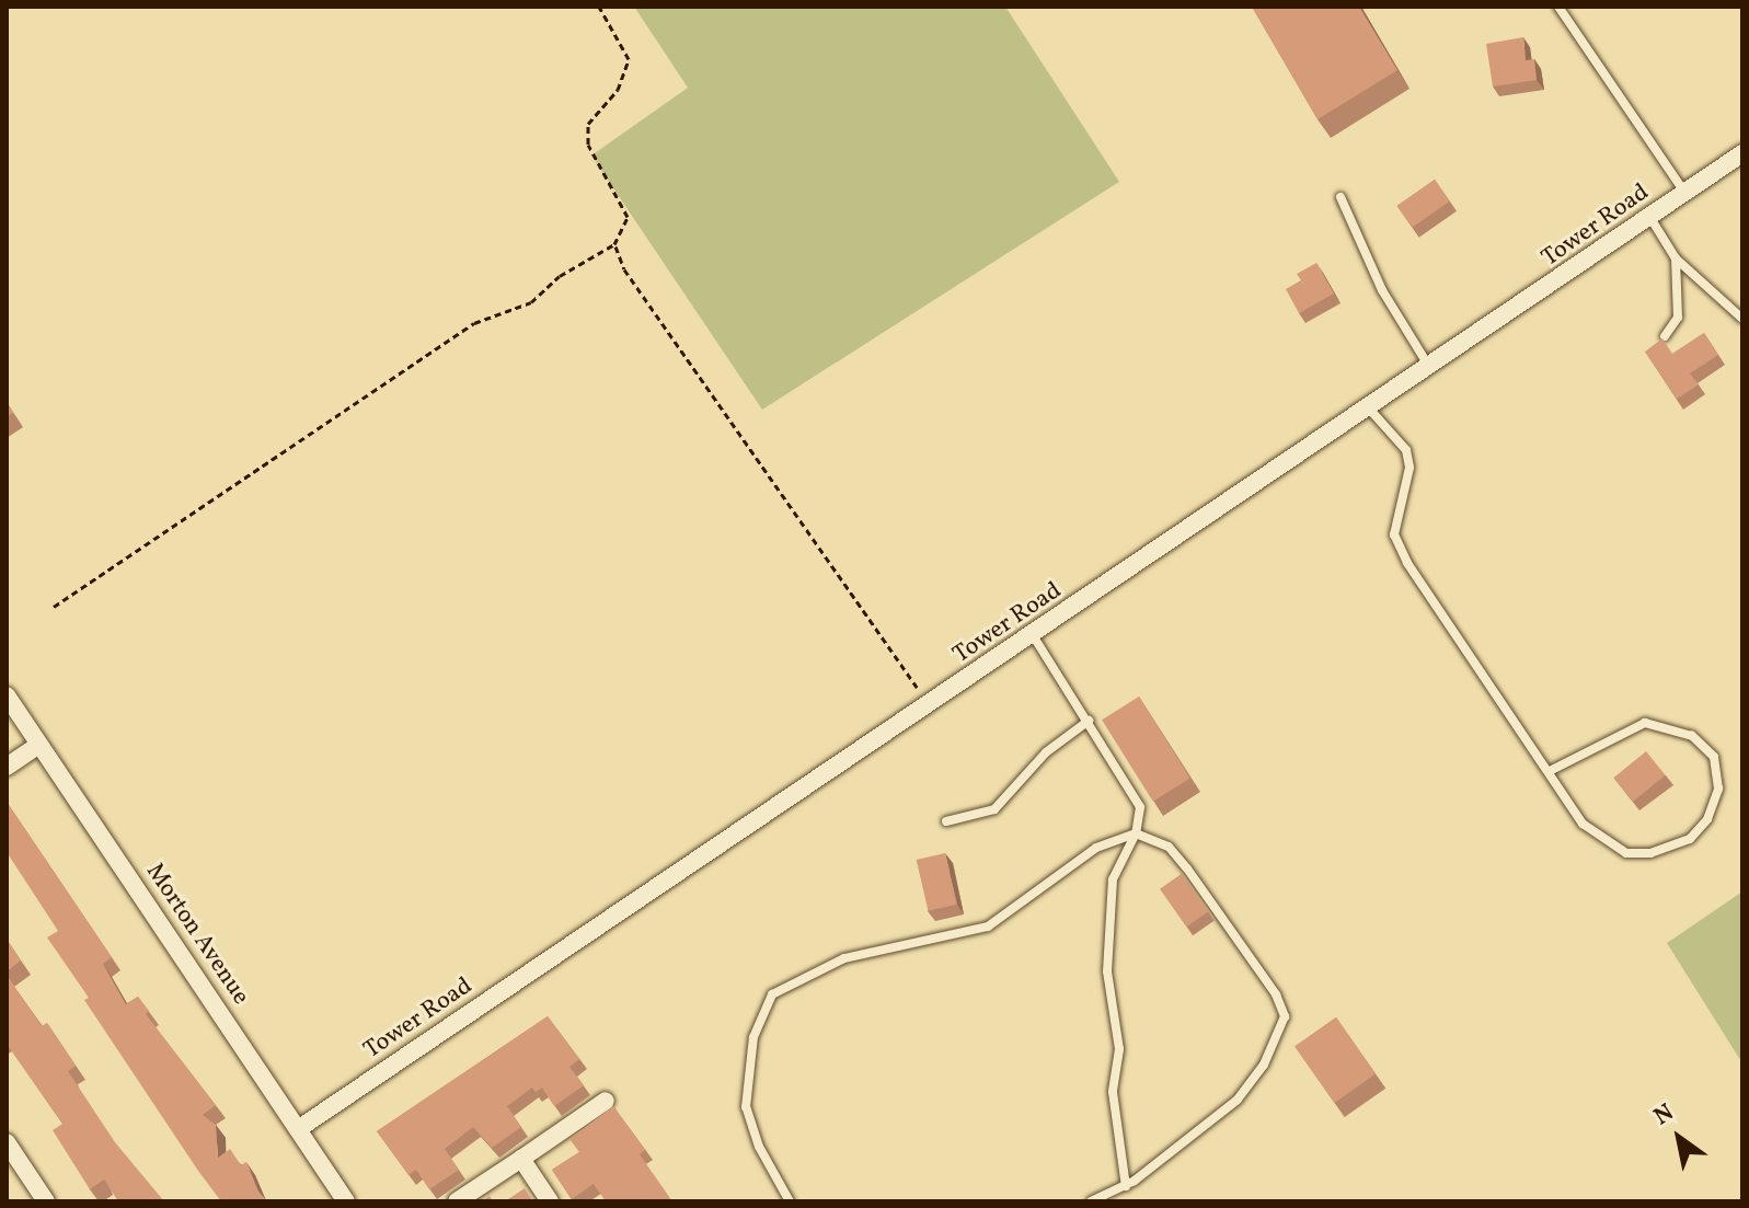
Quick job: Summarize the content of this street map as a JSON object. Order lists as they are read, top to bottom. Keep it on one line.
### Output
{"streets":{"street":["Tower Road","Morton Avenue"]},"crossings":[["Tower Road","Morton Avenue"]],"north":"top left"}
